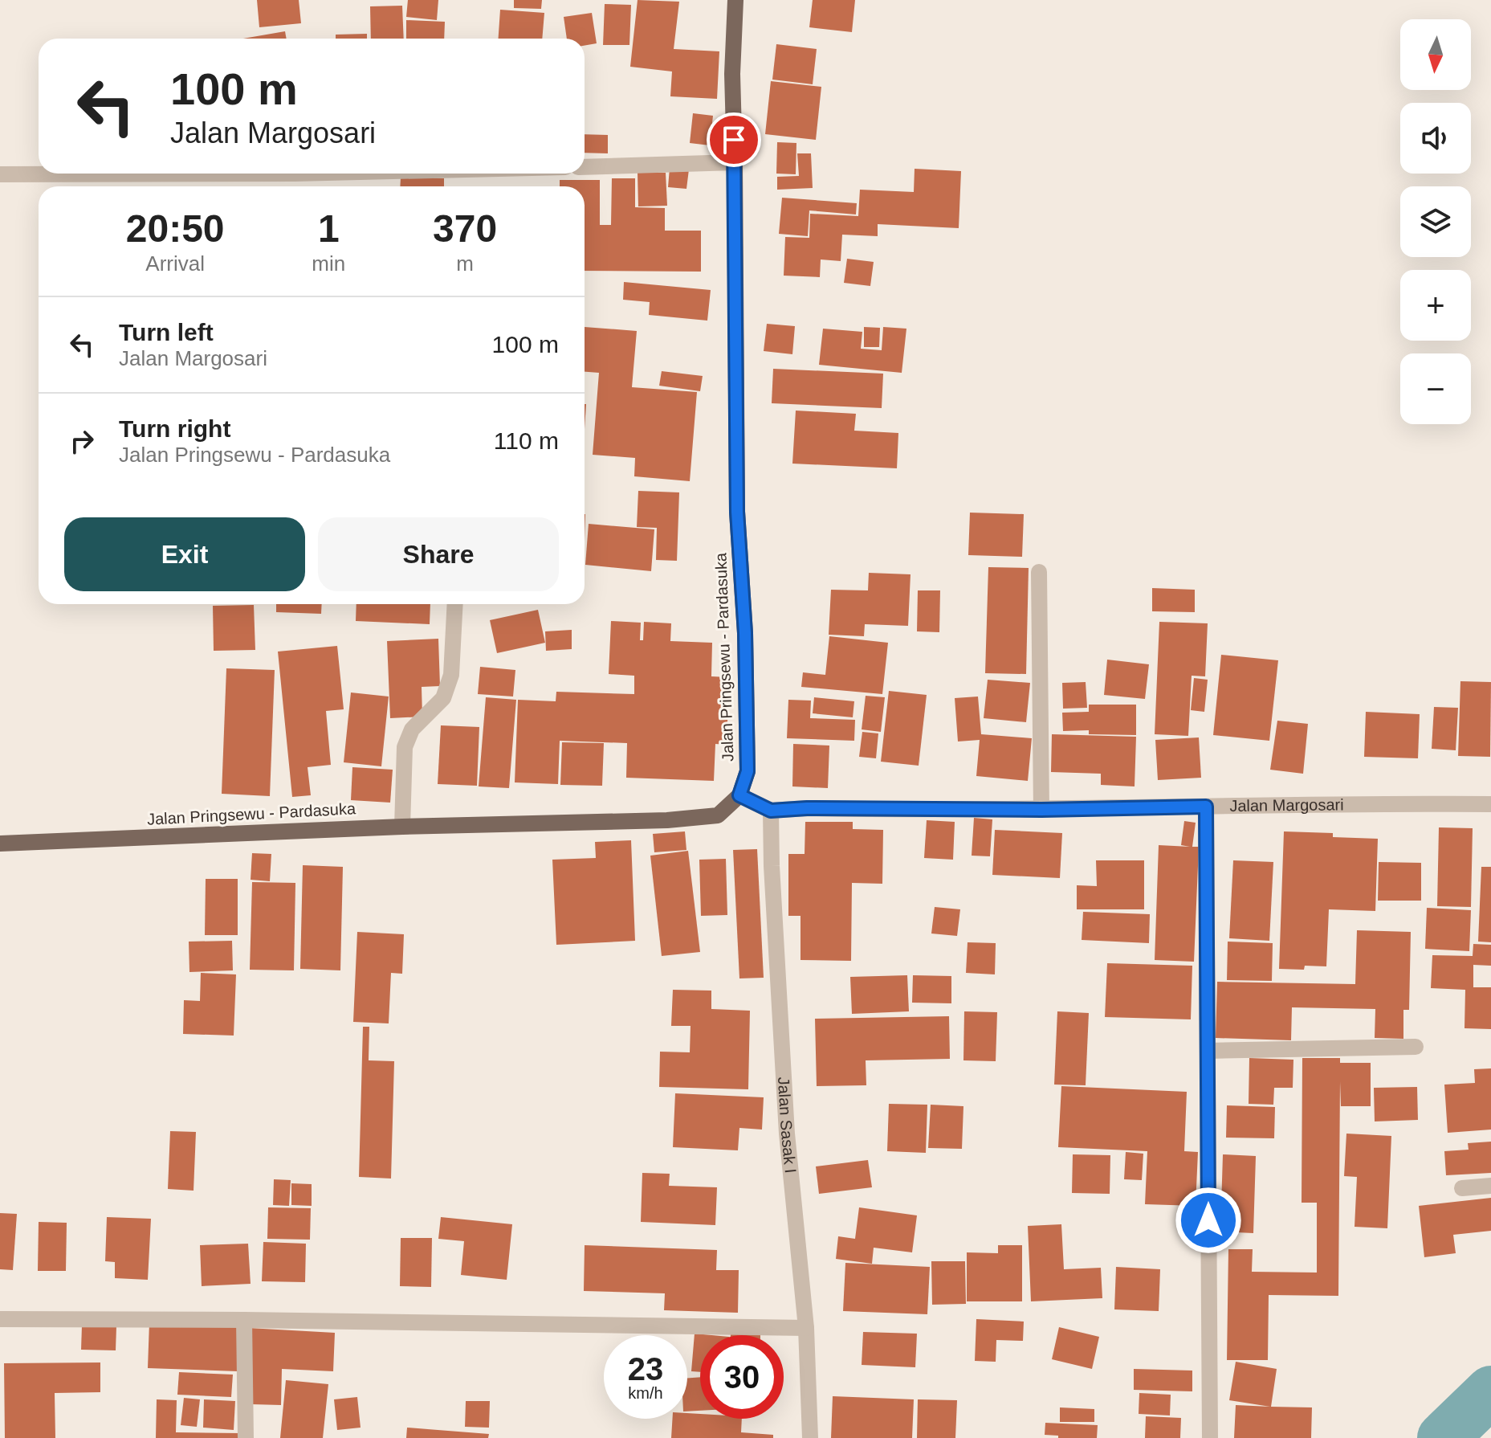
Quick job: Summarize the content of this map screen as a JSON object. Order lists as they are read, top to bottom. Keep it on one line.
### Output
{"streets":{"main road":["Jalan Pringsewu - Pardasuka"],"street":["Jalan Margosari","Jalan Sasak I"]},"crossings":[["Jalan Pringsewu - Pardasuka","Jalan Margosari"],["Jalan Margosari","Jalan Sasak I"]],"north":"bottom","page":{"map_buttons":["+","−"],"turn":["100 m","Jalan Margosari"],"eta":["20:50","Arrival","1","min","370","m"],"list":[{"name":"Turn left","note":"Jalan Margosari","value":"100 m"},{"name":"Turn right","note":"Jalan Pringsewu - Pardasuka","value":"110 m"}],"buttons":["Exit","Share"],"speed":"23 km/h","limit":"30"}}
